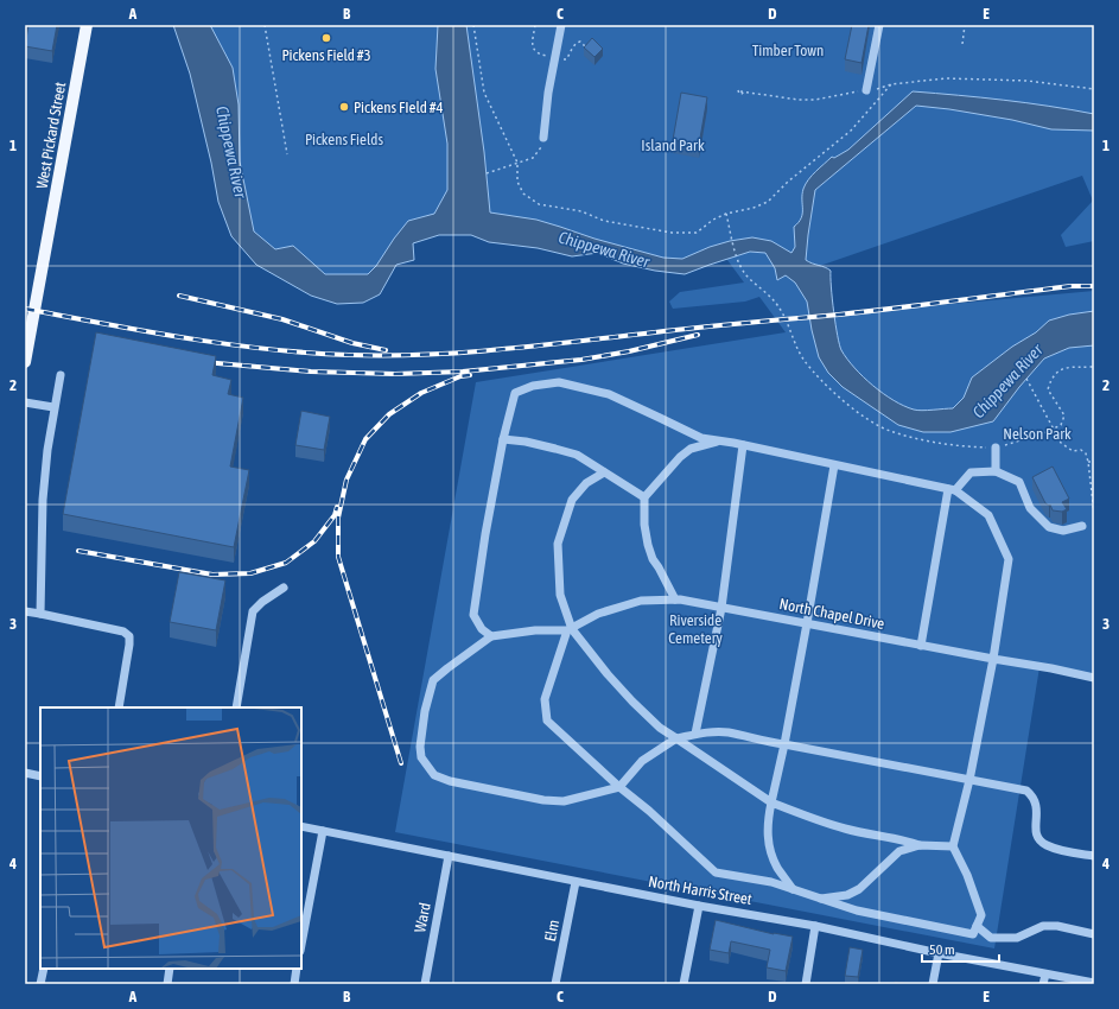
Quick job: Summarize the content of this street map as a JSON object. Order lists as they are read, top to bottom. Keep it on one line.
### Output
{"streets":{"main road":["West Pickard Street"],"street":["North Chapel Drive","North Harris Street","Ward","Elm"]},"crossings":[["North Harris Street","Ward"],["North Harris Street","Elm"]],"water":["Chippewa River"],"parks":["Timber Town","Pickens Fields","Island Park","Nelson Park","Riverside Cemetery"],"places":["Pickens Field #3","Pickens FIeld #4"],"scale_bar":"50 m","grid":{"columns":["A","B","C","D","E"],"rows":["1","2","3","4"]}}
